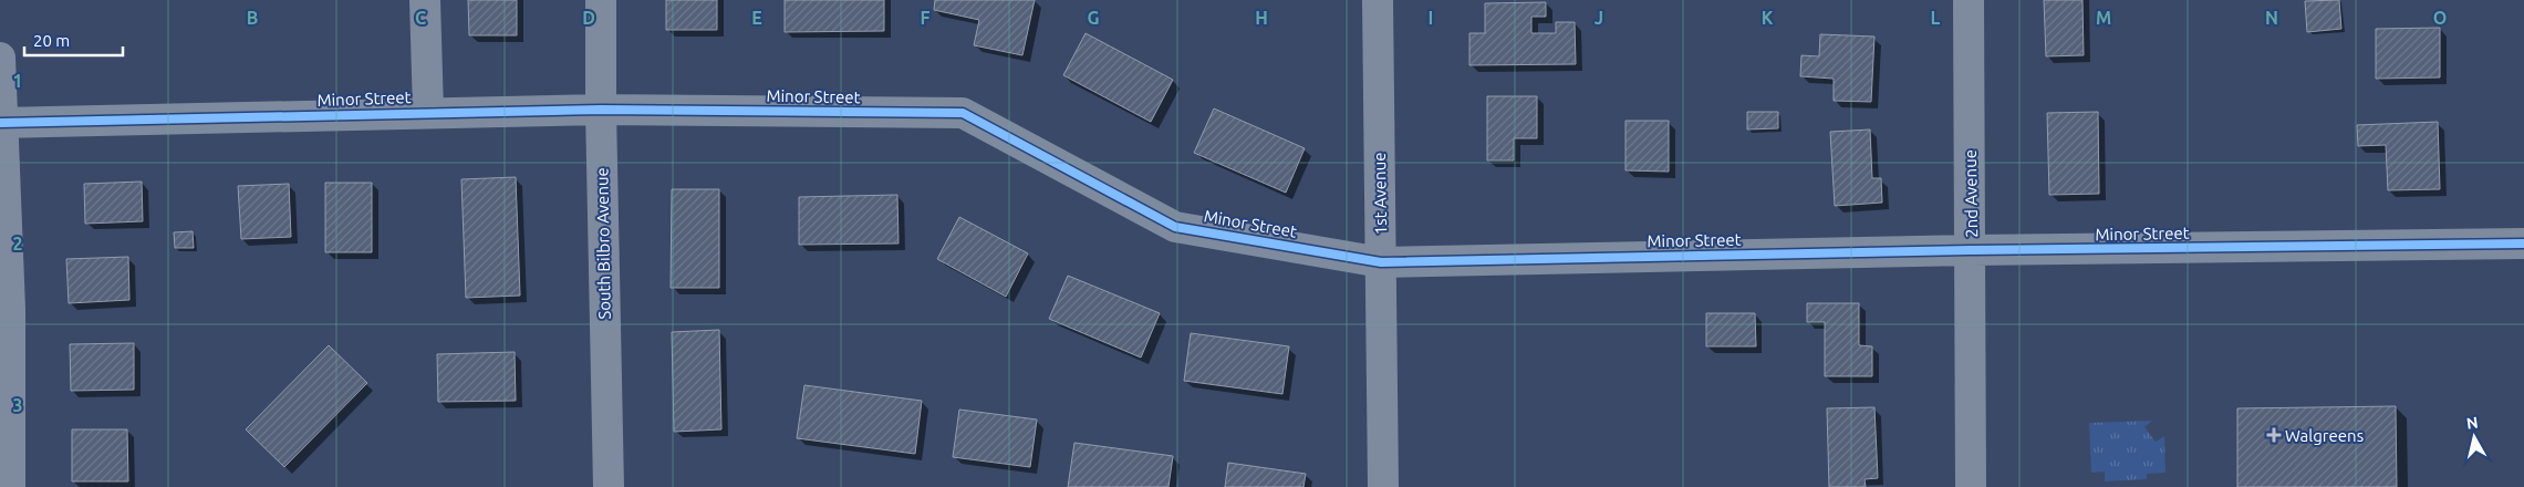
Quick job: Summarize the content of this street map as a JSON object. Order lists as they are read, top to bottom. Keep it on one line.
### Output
{"streets":{"street":["Minor Street","1st Avenue","2nd Avenue","South Bilbro Avenue"]},"crossings":[["Minor Street","1st Avenue"],["Minor Street","2nd Avenue"],["Minor Street","South Bilbro Avenue"]],"places":{"health":["Walgreens"]},"scale_bar":"20 m","north":"top","grid":{"columns":["B","C","D","E","F","G","H","I","J","K","L","M","N","O"],"rows":["1","2","3"]}}
